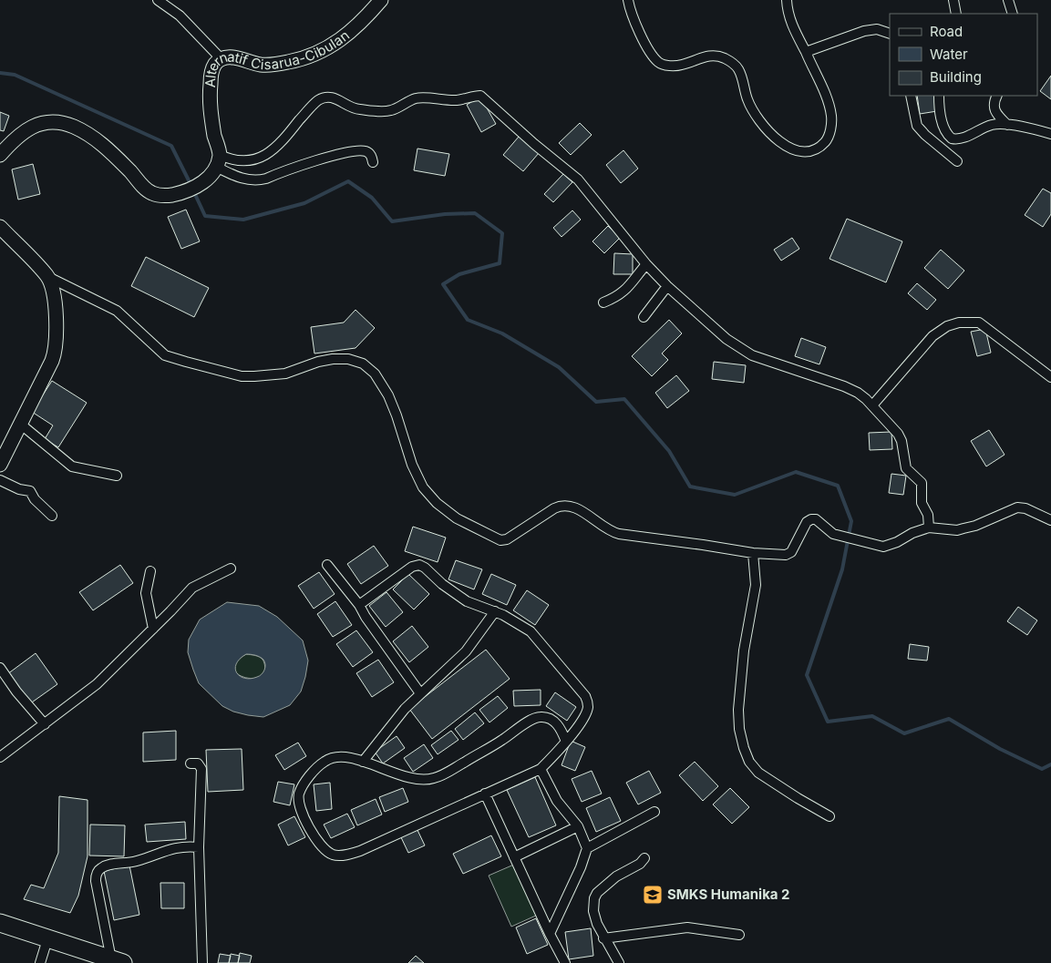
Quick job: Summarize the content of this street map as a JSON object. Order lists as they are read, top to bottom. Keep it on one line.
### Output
{"streets":{"main road":["Alternatif Cisarua-Cibulan"]},"places":{"school or university":["SMKS Humanika 2"]},"legend":["Road","Water","Building"]}
